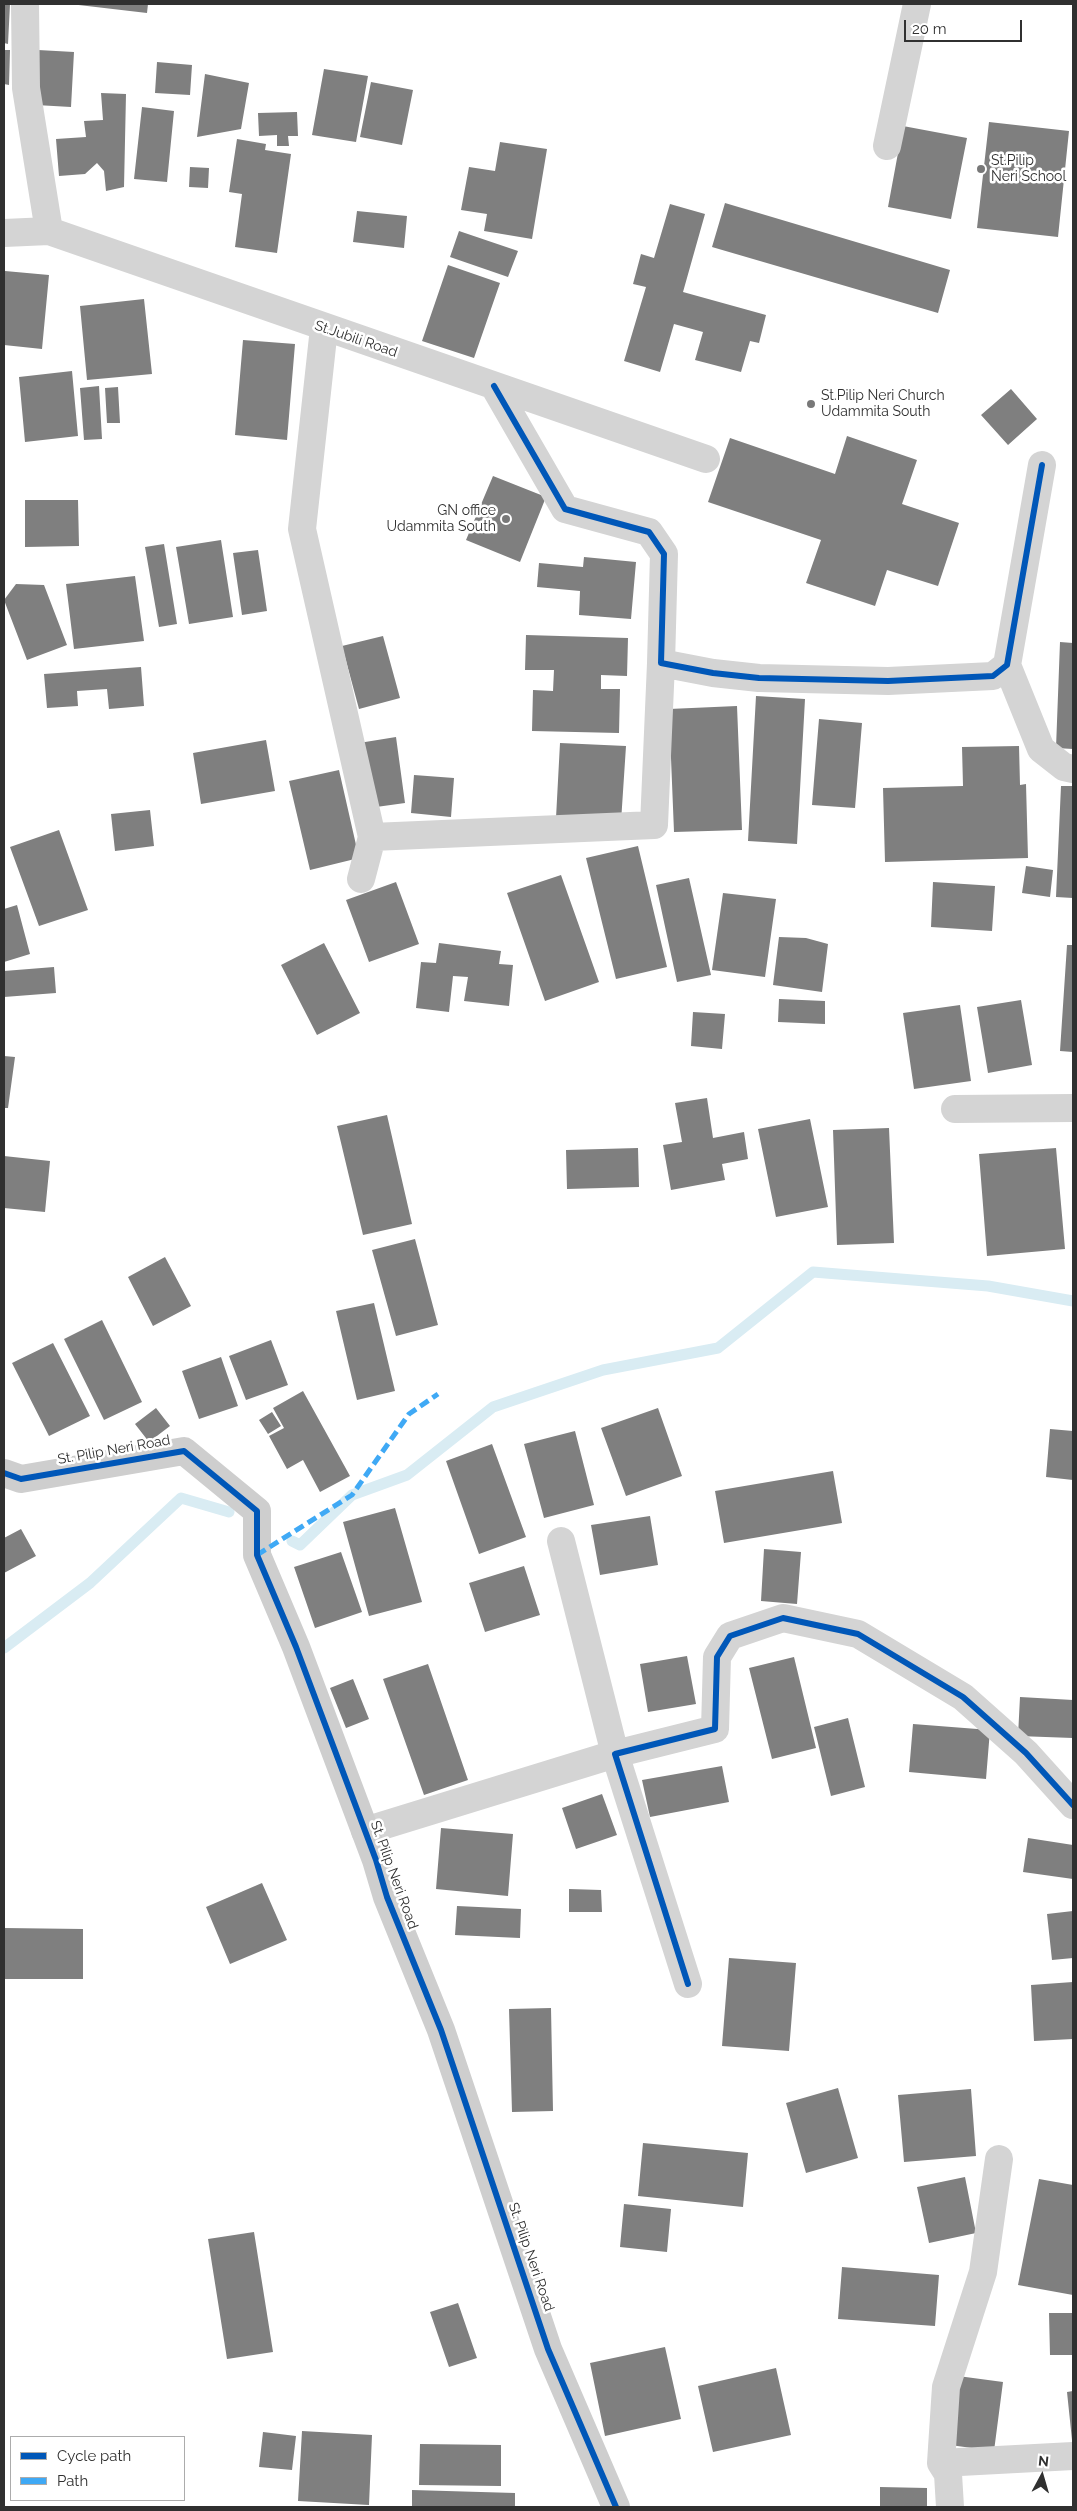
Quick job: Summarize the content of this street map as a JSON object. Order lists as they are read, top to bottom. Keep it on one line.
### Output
{"streets":{"street":["St.Jubili Road","St. Pilip Neri Road"]},"places":["St.Pilip Neri School","St.Pilip Neri Church Udammita South","GN office Udammita South"],"legend":["Cycle path","Path"],"scale_bar":"20 m","north":"top"}
